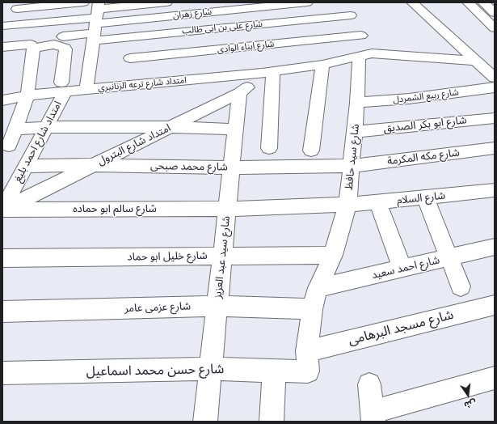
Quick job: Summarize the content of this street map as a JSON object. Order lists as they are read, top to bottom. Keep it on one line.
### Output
{"streets":{"street":["شارع زهران","شارع على بن ابى طالب","شارع ابناء الوادى","امتداد شارع ترعه الزنانيري","شارع ربيع الشمردل","شارع ابو بكر الصديق","امتداد شارع احمد بليغ","امتداد شارع البترول","شارع سيد حافظ","شارع مكه المكرمة","شارع محمد صبحى","شارع السلام","شارع سالم ابو حماده","شارع خليل ابو حماد","شارع سيد عبد العزيز","شارع احمد سعيد","شارع عزمى عامر","شارع مسجد البرهامى","شارع حسن محمد اسماعيل"]},"crossings":[["شارع زهران","شارع على بن ابى طالب"],["شارع ابناء الوادى","امتداد شارع ترعه الزنانيري"],["امتداد شارع ترعه الزنانيري","امتداد شارع احمد بليغ"],["امتداد شارع ترعه الزنانيري","امتداد شارع البترول"],["امتداد شارع ترعه الزنانيري","شارع سيد حافظ"],["شارع ربيع الشمردل","شارع سيد حافظ"],["شارع ابو بكر الصديق","شارع سيد حافظ"],["امتداد شارع احمد بليغ","امتداد شارع البترول"],["امتداد شارع احمد بليغ","شارع محمد صبحى"],["امتداد شارع احمد بليغ","شارع سالم ابو حماده"],["امتداد شارع البترول","شارع محمد صبحى"],["امتداد شارع البترول","شارع سالم ابو حماده"],["امتداد شارع البترول","شارع سيد عبد العزيز"],["شارع سيد حافظ","شارع مكه المكرمة"],["شارع سيد حافظ","شارع محمد صبحى"],["شارع سيد حافظ","شارع السلام"],["شارع سيد حافظ","شارع سالم ابو حماده"],["شارع سيد حافظ","شارع خليل ابو حماد"],["شارع سيد حافظ","شارع احمد سعيد"],["شارع سيد حافظ","شارع عزمى عامر"],["شارع سيد حافظ","شارع مسجد البرهامى"],["شارع سيد حافظ","شارع حسن محمد اسماعيل"],["شارع مكه المكرمة","شارع محمد صبحى"],["شارع محمد صبحى","شارع سيد عبد العزيز"],["شارع السلام","شارع سالم ابو حماده"],["شارع سالم ابو حماده","شارع سيد عبد العزيز"],["شارع خليل ابو حماد","شارع سيد عبد العزيز"],["شارع سيد عبد العزيز","شارع عزمى عامر"],["شارع سيد عبد العزيز","شارع حسن محمد اسماعيل"],["شارع مسجد البرهامى","شارع حسن محمد اسماعيل"]],"north":"bottom"}
